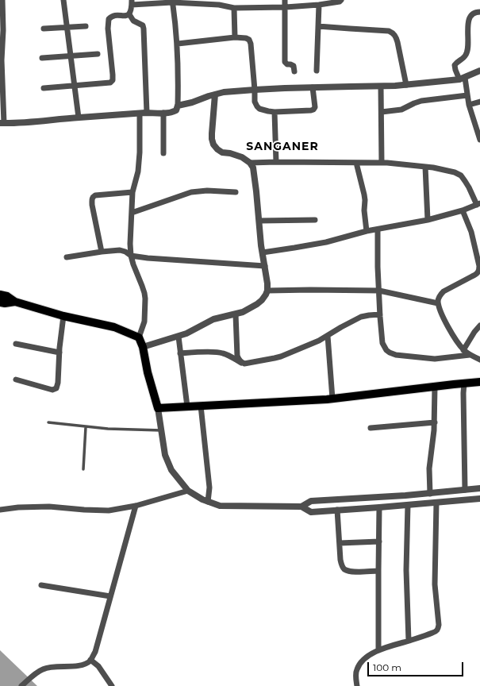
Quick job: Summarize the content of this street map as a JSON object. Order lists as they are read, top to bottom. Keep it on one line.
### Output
{"districts":["SANGANER"],"scale_bar":"100 m"}
